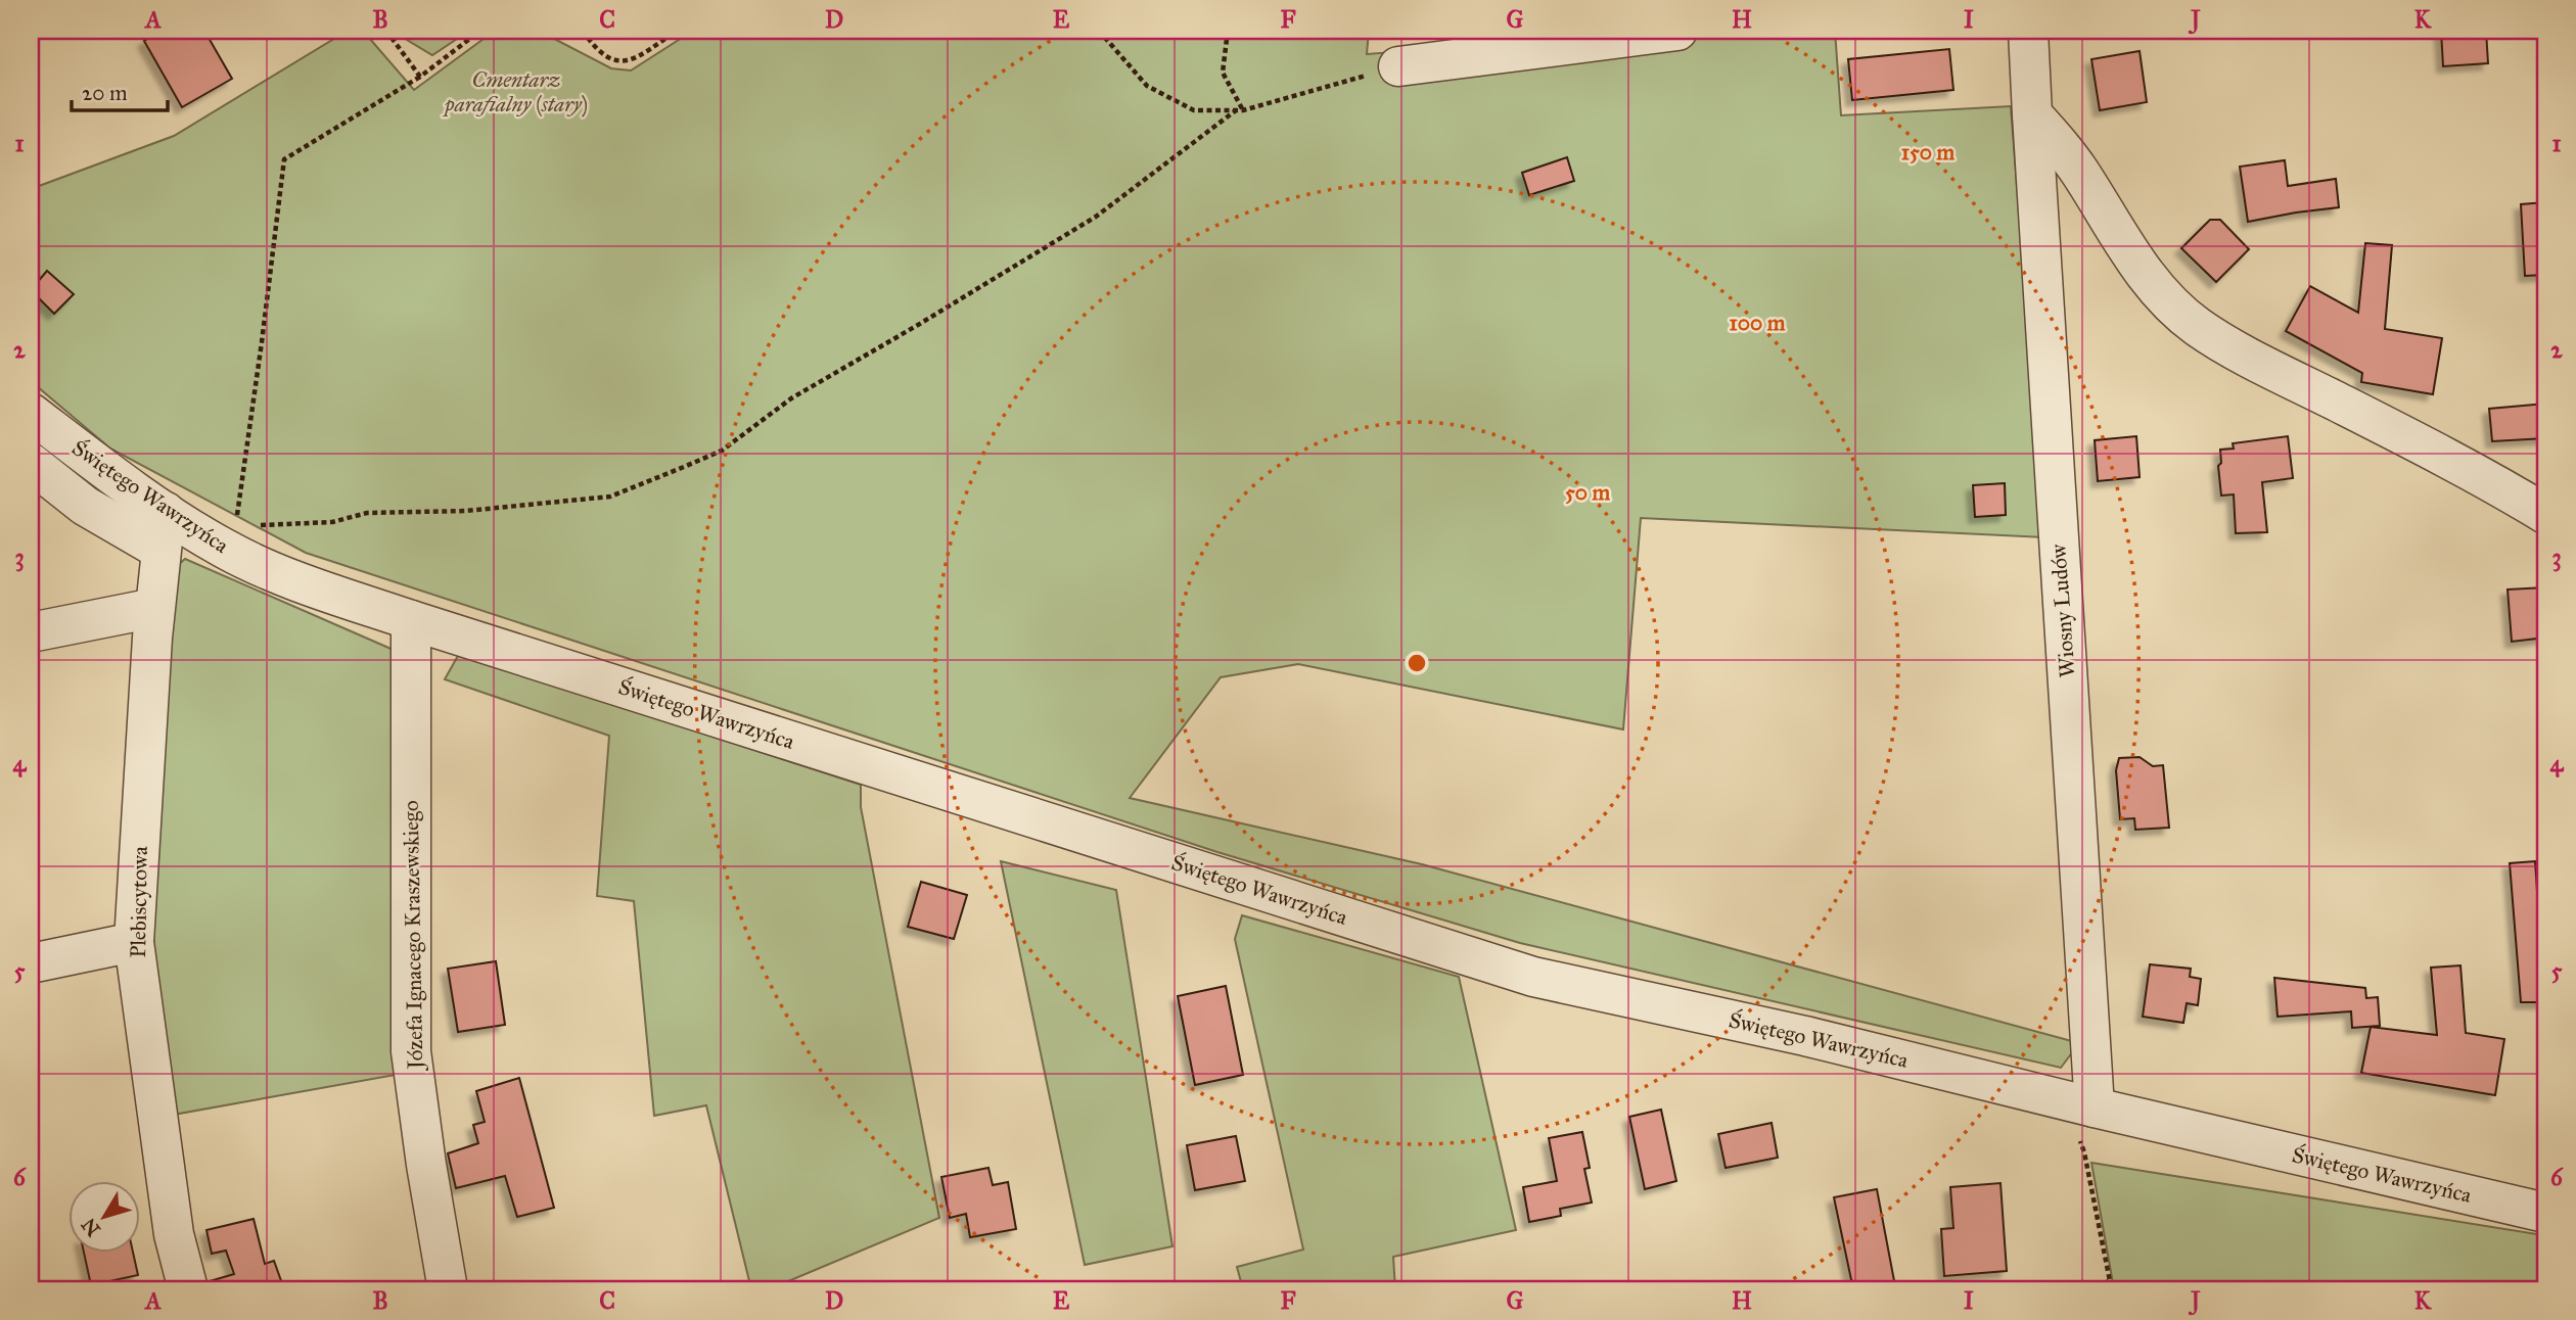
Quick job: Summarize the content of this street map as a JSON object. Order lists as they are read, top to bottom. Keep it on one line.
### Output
{"streets":{"street":["Świętego Wawrzyńca","Wiosny Ludów","Plebiscytowa","Józefa Ignacego Kraszewskiego"]},"crossings":[["Świętego Wawrzyńca","Wiosny Ludów"],["Świętego Wawrzyńca","Plebiscytowa"],["Świętego Wawrzyńca","Józefa Ignacego Kraszewskiego"]],"parks":["Cmentarz parafialny (stary)"],"scale_bar":"20 m","north":"bottom left","grid":{"columns":["A","B","C","D","E","F","G","H","I","J","K"],"rows":["1","2","3","4","5","6"]},"rings":["150 m","100 m","50 m"]}
